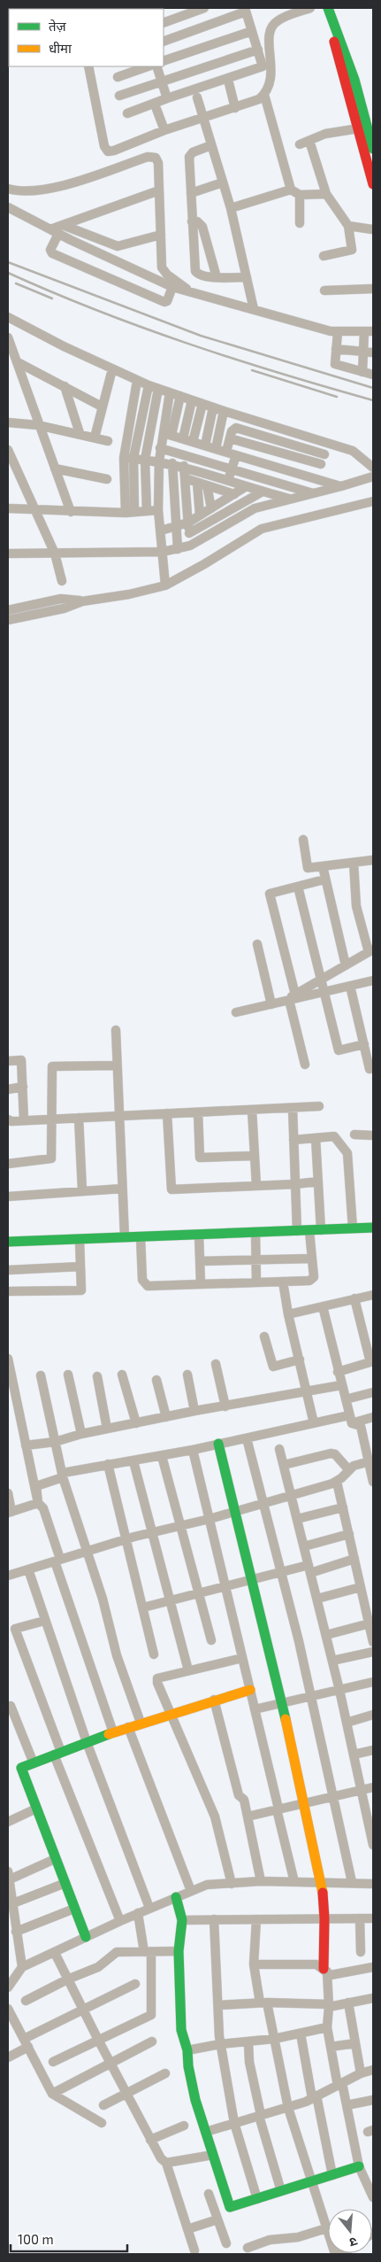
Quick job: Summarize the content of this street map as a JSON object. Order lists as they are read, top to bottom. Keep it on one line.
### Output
{"legend":["तेज़","धीमा"],"scale_bar":"100 m","north":"bottom"}
